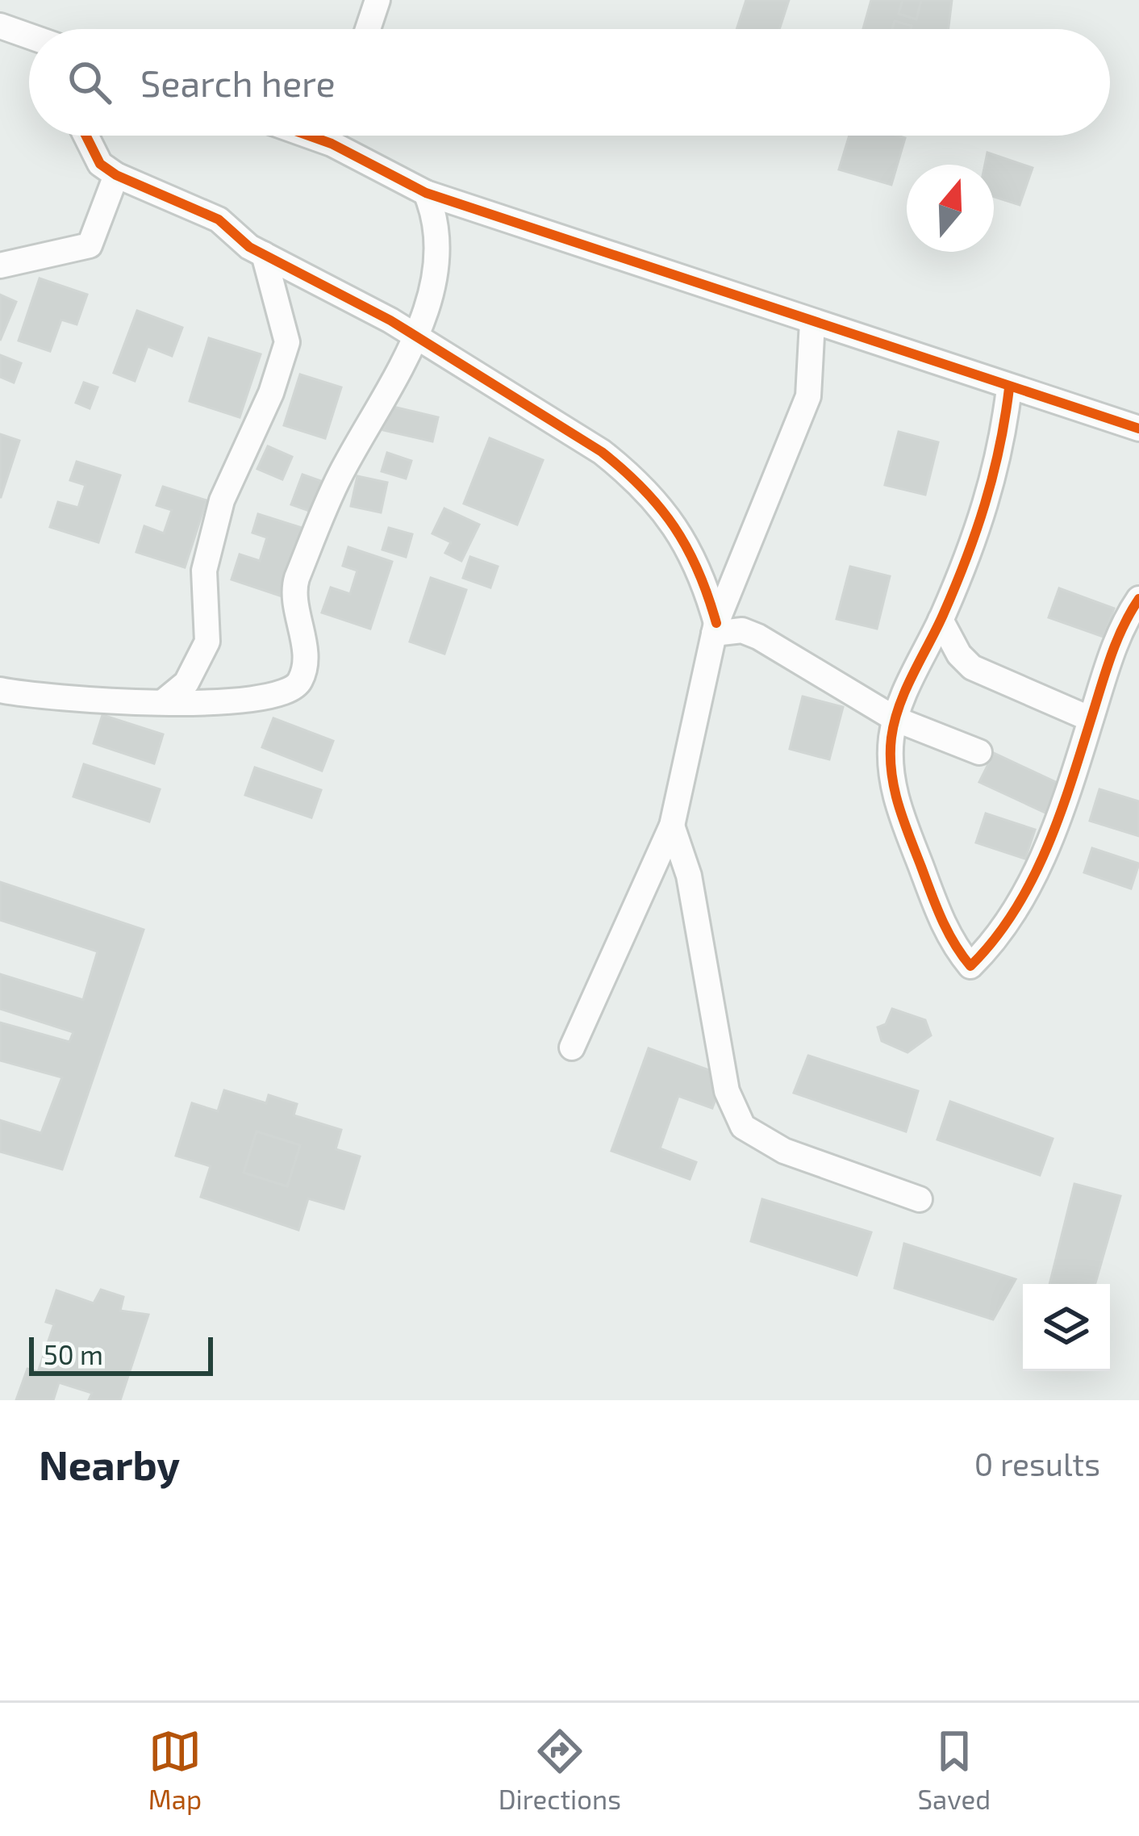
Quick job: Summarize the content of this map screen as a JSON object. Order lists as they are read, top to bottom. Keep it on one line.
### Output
{"scale_bar":"50 m","north":"top","page":{"search":"Search here","scale":"50 m","heading":["Nearby","0 results"],"nav":["Map","Directions","Saved"]}}
